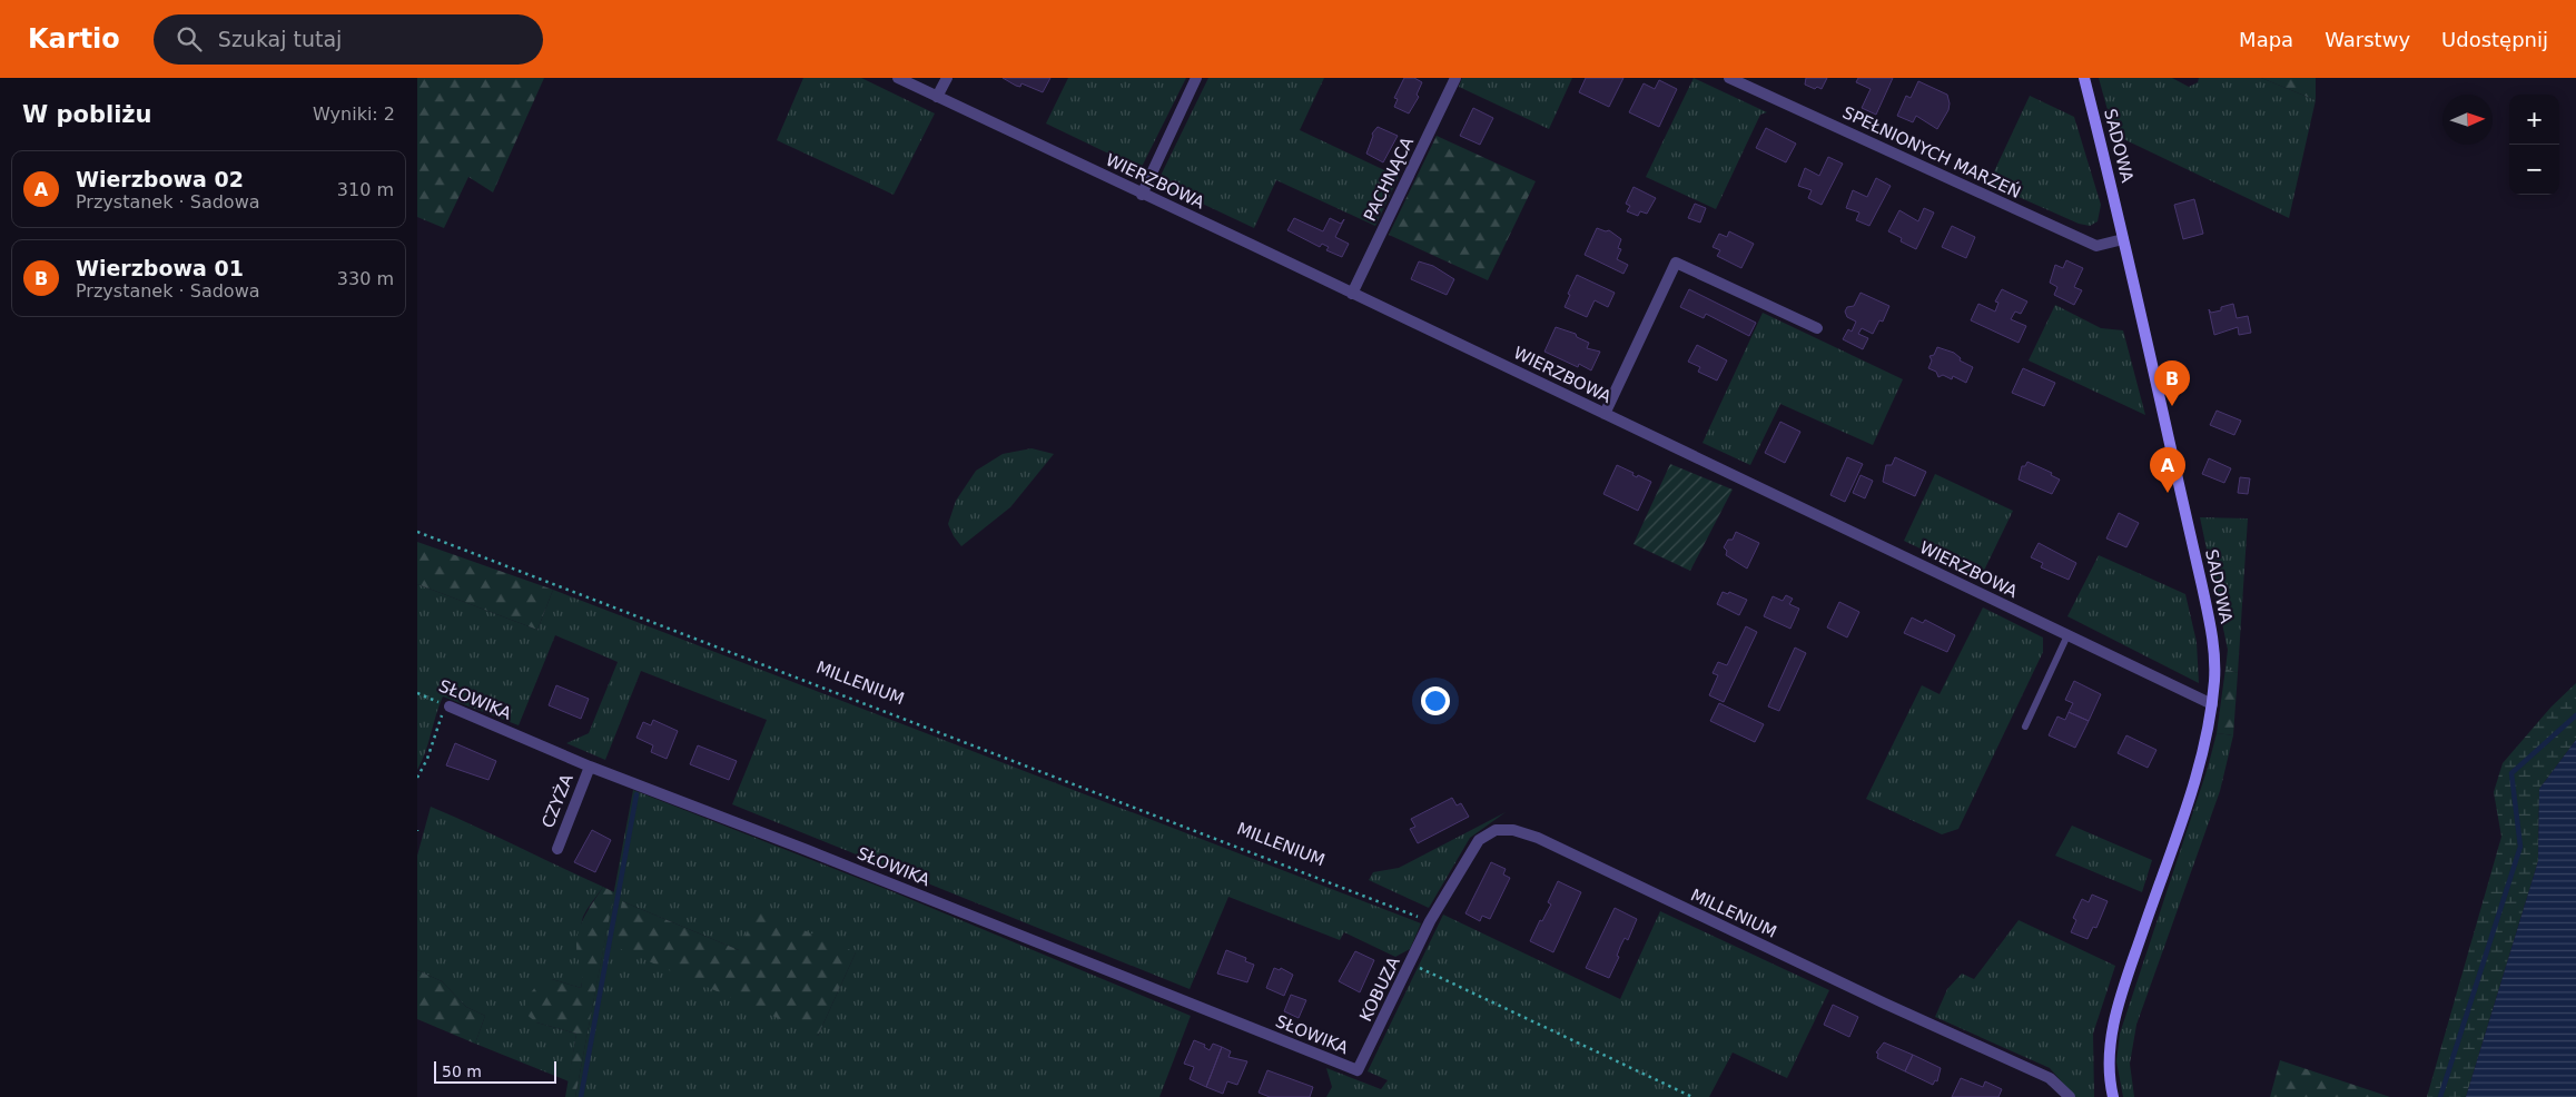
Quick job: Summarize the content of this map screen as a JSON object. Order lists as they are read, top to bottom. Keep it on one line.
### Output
{"streets":{"street":["SADOWA","SPEŁNIONYCH MARZEŃ","PACHNĄCA","WIERZBOWA","MILLENIUM","SŁOWIKA","CZYŻA","KOBUZA"]},"crossings":[["SADOWA","SPEŁNIONYCH MARZEŃ"],["SADOWA","WIERZBOWA"],["PACHNĄCA","WIERZBOWA"],["MILLENIUM","KOBUZA"],["SŁOWIKA","CZYŻA"],["SŁOWIKA","KOBUZA"]],"scale_bar":"50 m","north":"right","page":{"header":"Kartio","search":"Szukaj tutaj","nav":["Mapa","Warstwy","Udostępnij"],"heading":["W pobliżu","Wyniki: 2"],"map_buttons":["+","−"],"list":[{"mark":"A","name":"Wierzbowa 02","note":"Przystanek · Sadowa","value":"310 m"},{"mark":"B","name":"Wierzbowa 01","note":"Przystanek · Sadowa","value":"330 m"}],"pins":["B","A"],"scale":"50 m"}}
